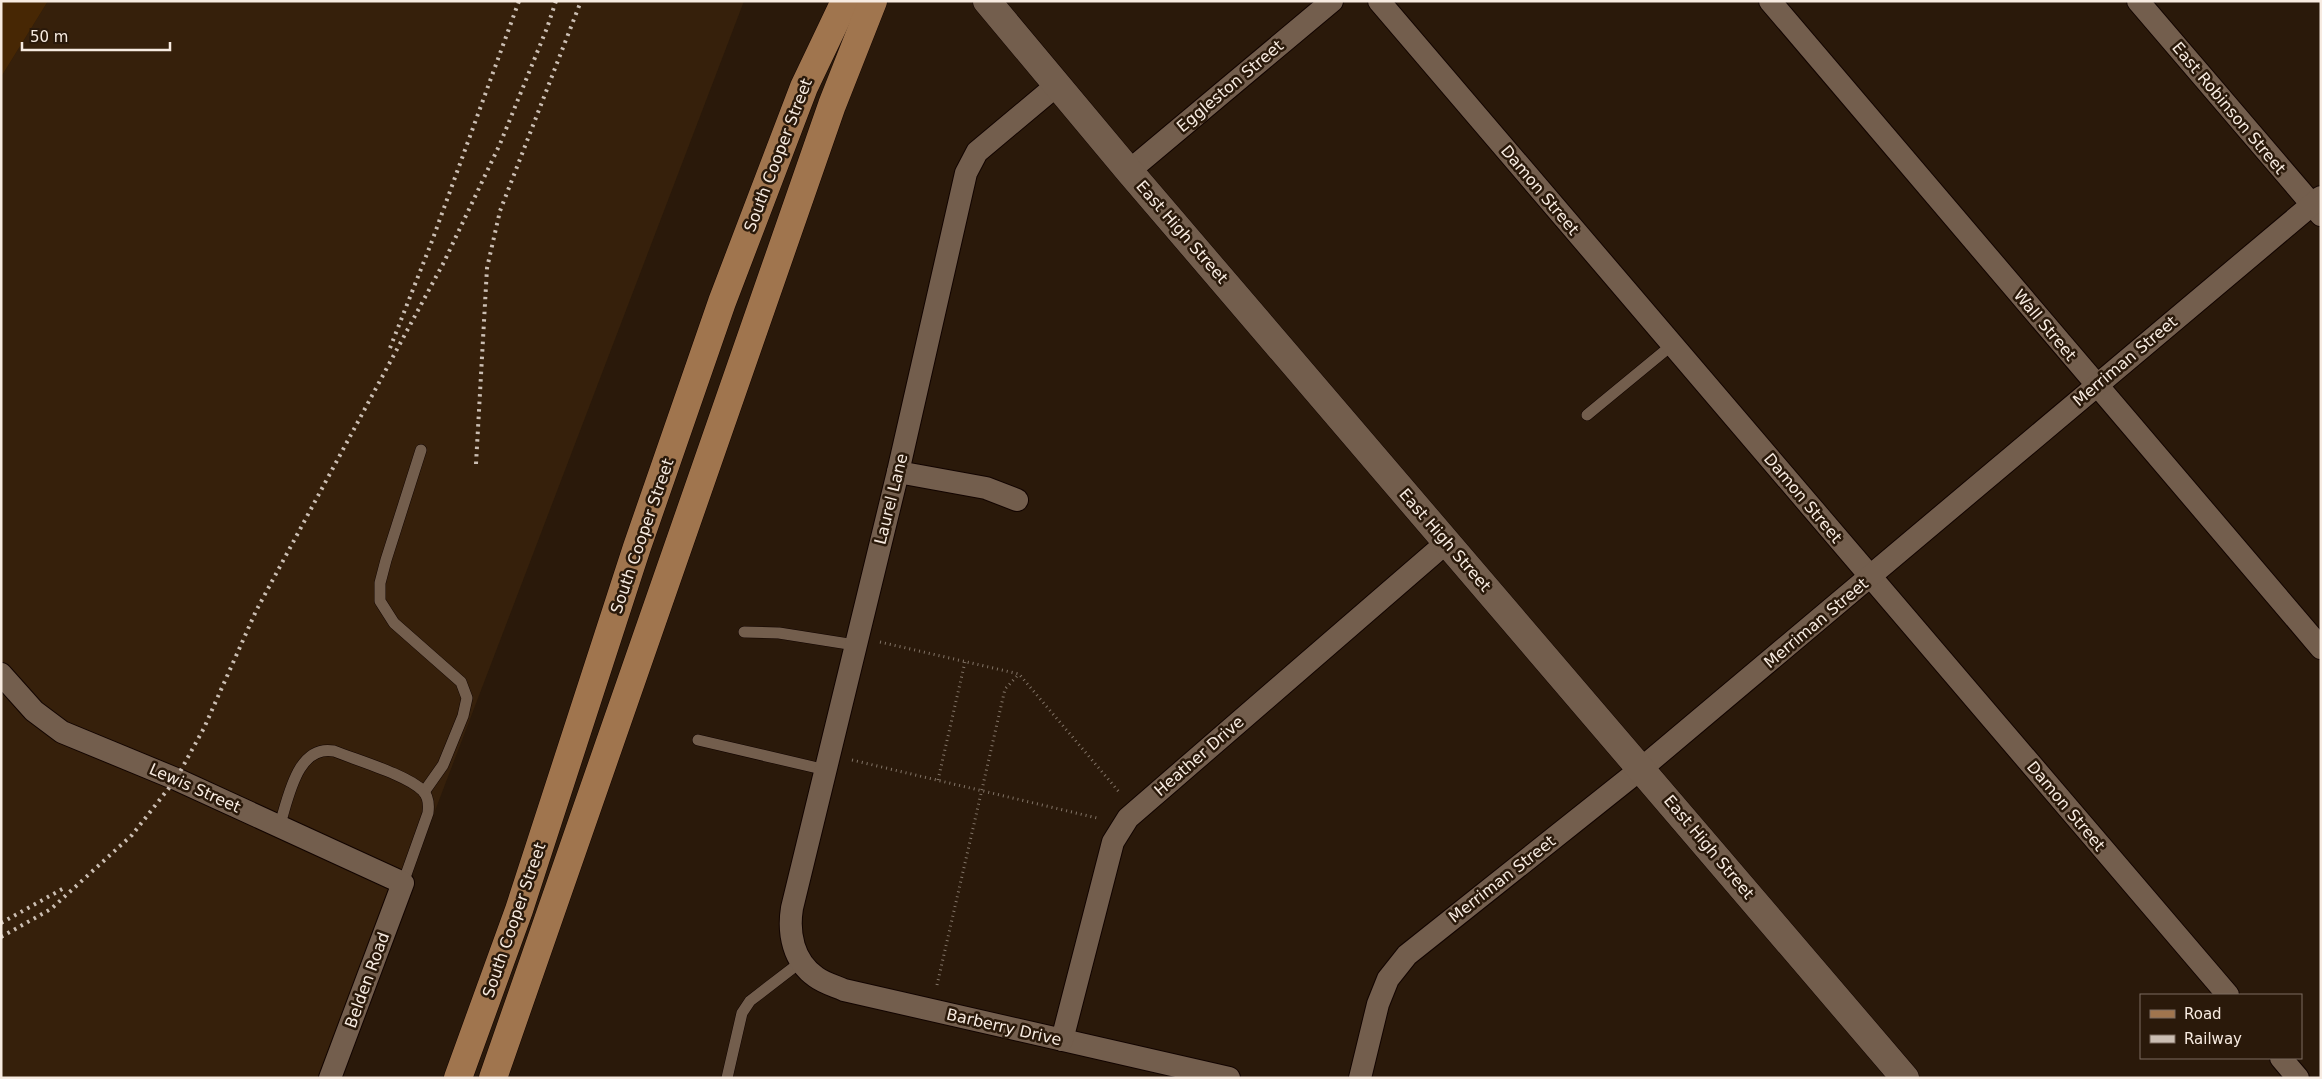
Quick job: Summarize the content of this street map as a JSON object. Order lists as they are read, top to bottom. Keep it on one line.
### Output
{"streets":{"main road":["South Cooper Street"],"street":["Eggleston Street","East Robinson Street","Damon Street","East High Street","Wall Street","Merriman Street","Laurel Lane","Heather Drive","Lewis Street","Belden Road","Barberry Drive"]},"crossings":[["Eggleston Street","East High Street"],["East Robinson Street","Merriman Street"],["Damon Street","Merriman Street"],["East High Street","Merriman Street"],["East High Street","Laurel Lane"],["East High Street","Heather Drive"],["Wall Street","Merriman Street"],["Laurel Lane","Barberry Drive"],["Heather Drive","Barberry Drive"],["Lewis Street","Belden Road"]],"legend":["Road","Railway"],"scale_bar":"50 m"}
